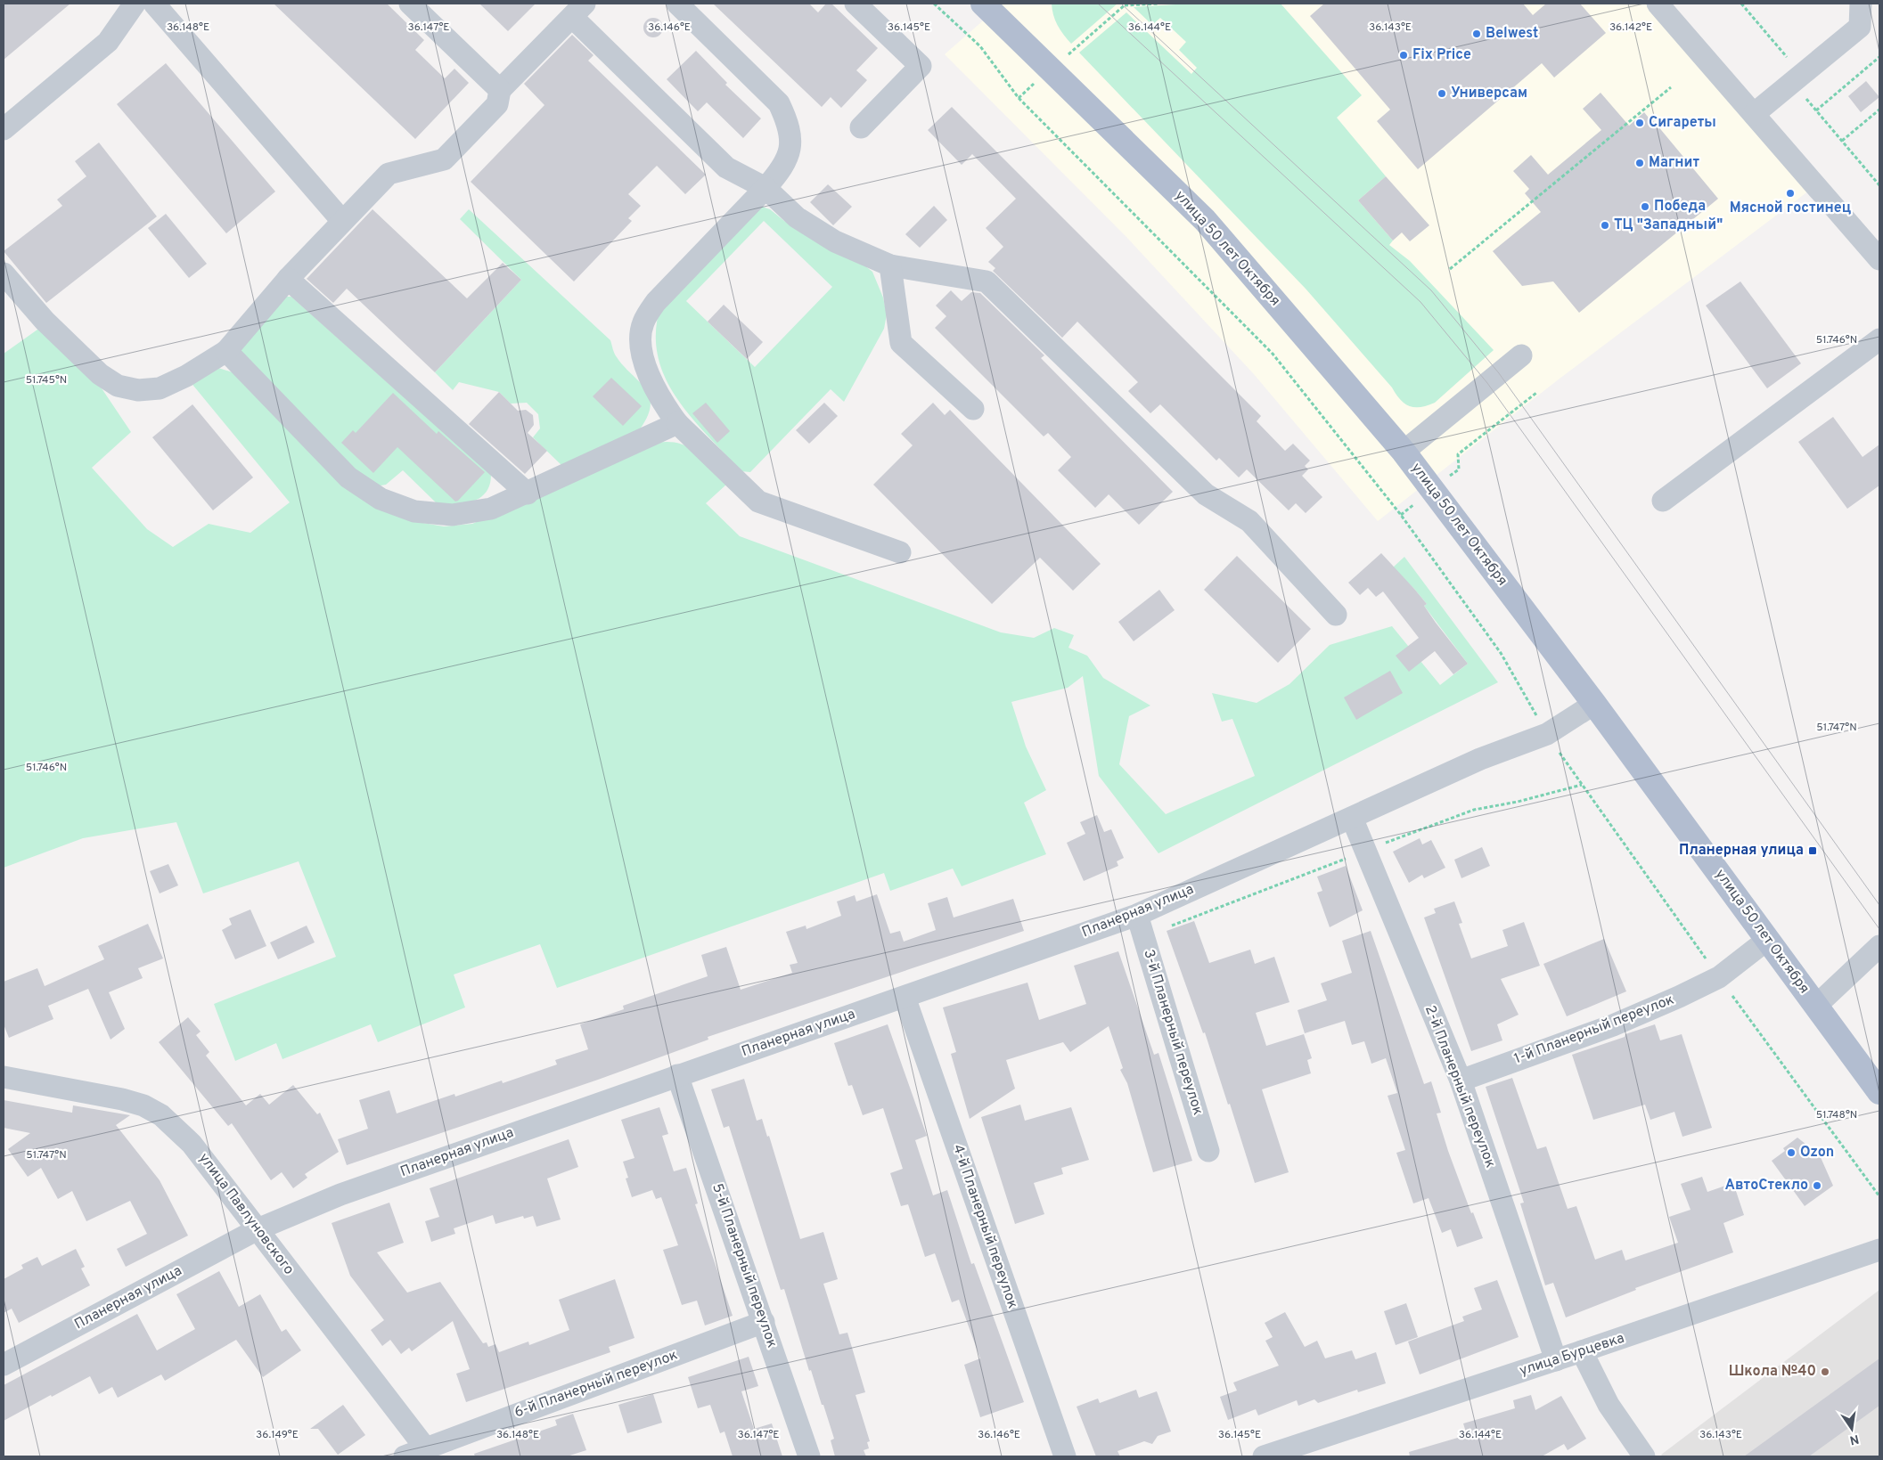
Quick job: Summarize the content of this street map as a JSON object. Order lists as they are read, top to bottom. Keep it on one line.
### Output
{"streets":{"main road":["улица 50 лет Октября"],"street":["Планерная улица","1-й Планерный переулок","3-й Планерный переулок","2-й Планерный переулок","улица Павлуновского","4-й Планерный переулок","5-й Планерный переулок","улица Бурцевка","6-й Планерный переулок"]},"crossings":[["улица 50 лет Октября","Планерная улица"],["улица 50 лет Октября","1-й Планерный переулок"],["Планерная улица","3-й Планерный переулок"],["Планерная улица","2-й Планерный переулок"],["Планерная улица","улица Павлуновского"],["Планерная улица","4-й Планерный переулок"],["Планерная улица","5-й Планерный переулок"],["1-й Планерный переулок","2-й Планерный переулок"],["2-й Планерный переулок","улица Бурцевка"],["улица Павлуновского","6-й Планерный переулок"],["5-й Планерный переулок","6-й Планерный переулок"]],"places":{"other":["Belwest","Fix Price","Универсам","Сигареты","Магнит","Мясной гостинец","Победа","ТЦ \"Западный\"","Ozon","АвтоСтекло","Школа №40"],"transit":["Планерная улица"]},"north":"bottom","coordinates":["36.148°E","36.147°E","36.146°E","36.145°E","36.144°E","36.143°E","36.142°E","51.746°N","51.745°N","51.747°N","51.748°N","36.149°E"]}
